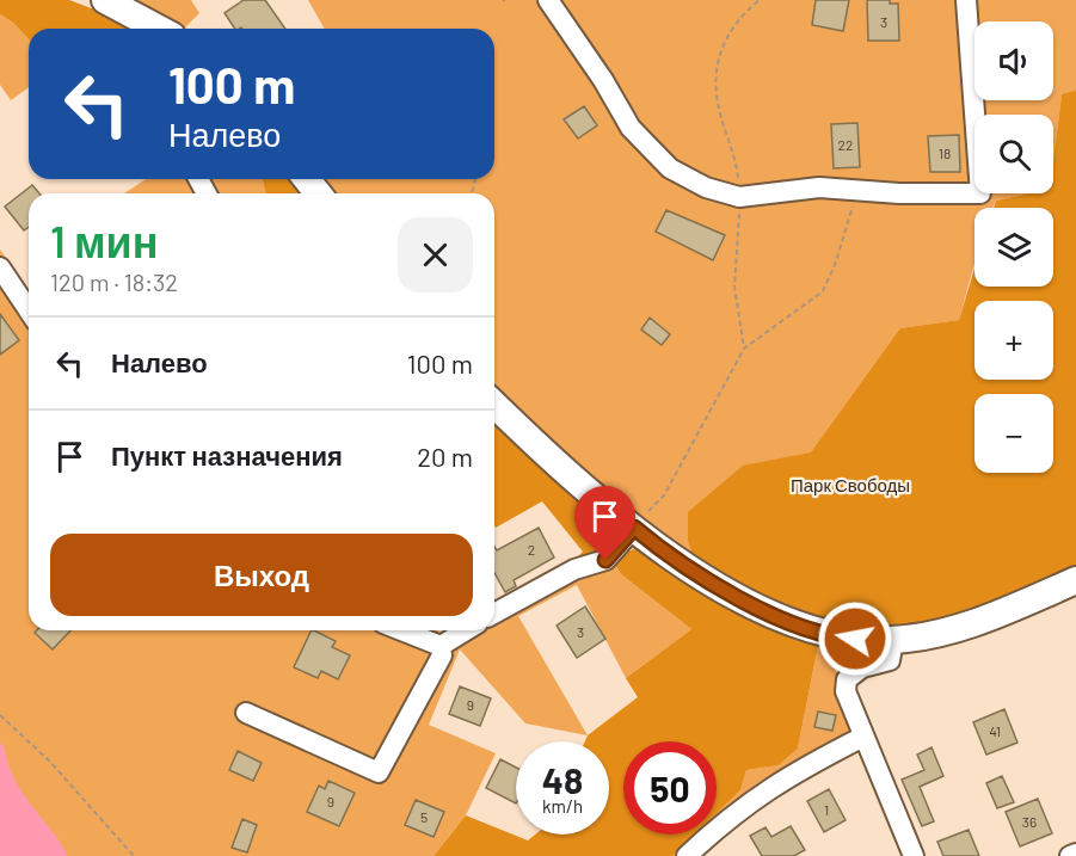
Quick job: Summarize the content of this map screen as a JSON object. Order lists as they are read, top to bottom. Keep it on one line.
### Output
{"parks":["Парк Свободы"],"house_numbers":["3","22","18","2","3","9","41","9","1","5","36"],"page":{"map_buttons":["+","−"],"turn":["100 m","Налево"],"heading":["1 мин","120 m · 18:32"],"list":[{"name":"Налево","value":"100 m"},{"name":"Пункт назначения","value":"20 m"}],"buttons":"Выход","speed":"48 km/h","limit":"50"}}
